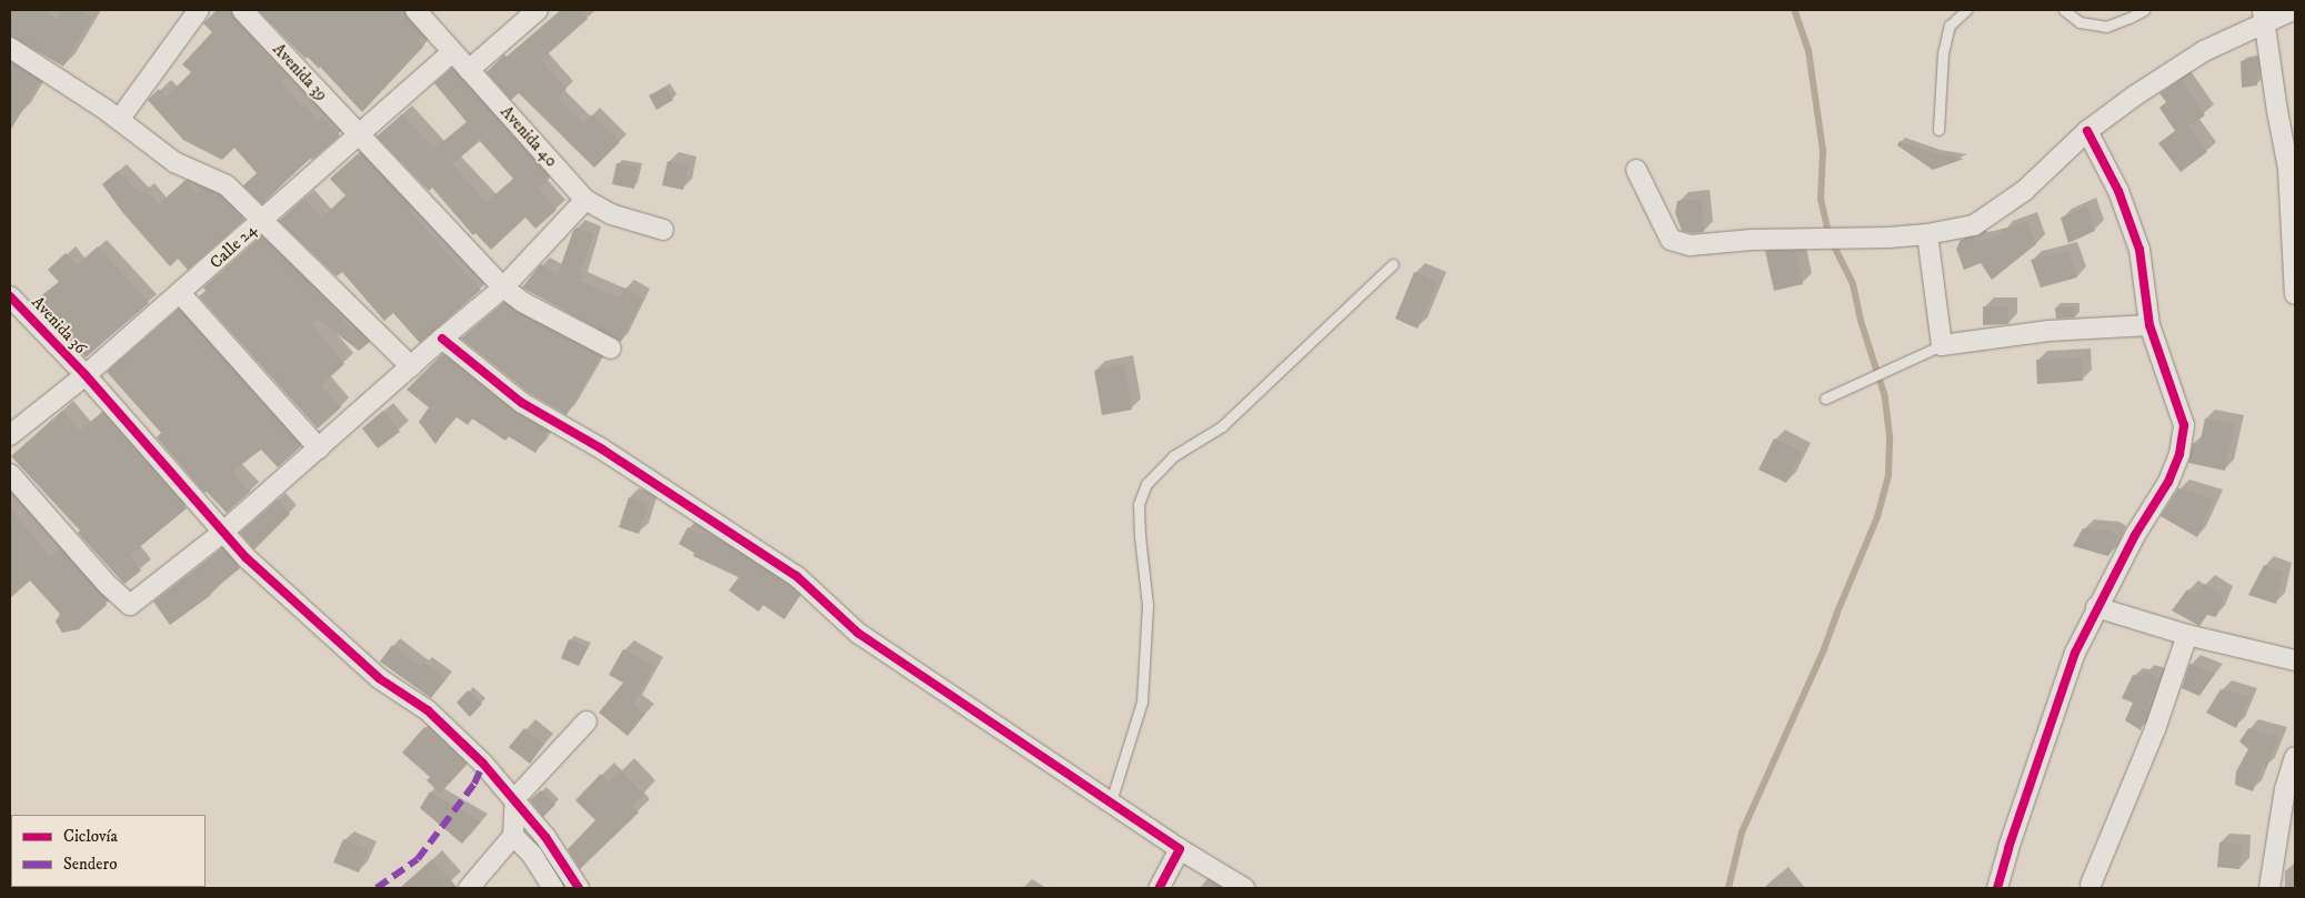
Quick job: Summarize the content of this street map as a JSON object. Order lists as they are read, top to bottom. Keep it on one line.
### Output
{"streets":{"street":["Avenida 39","Avenida 40","Calle 24","Avenida 36"]},"crossings":[["Avenida 39","Calle 24"],["Avenida 40","Calle 24"],["Calle 24","Avenida 36"]],"legend":["Ciclovía","Sendero"]}
